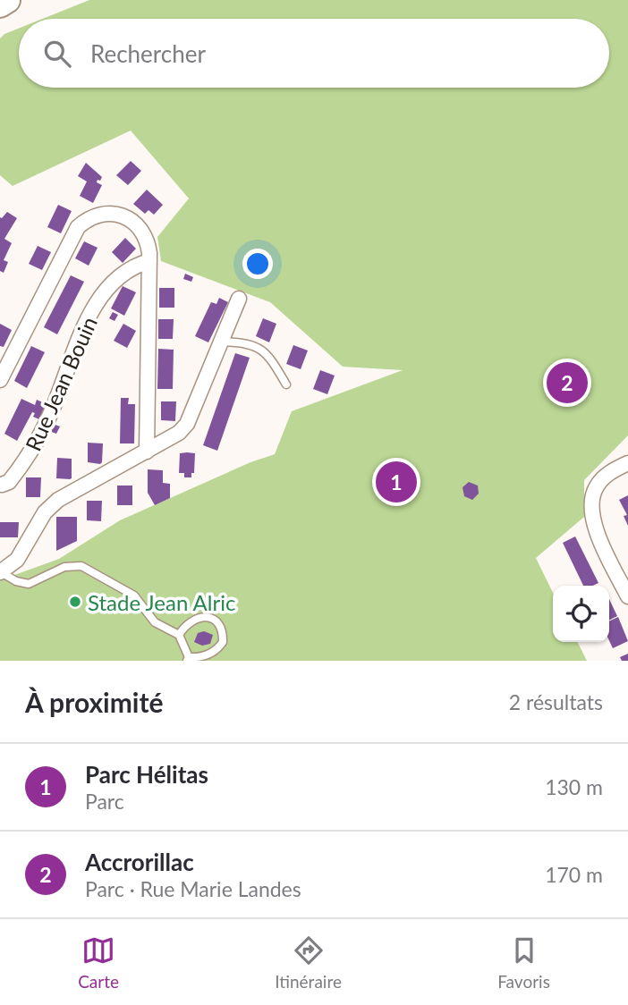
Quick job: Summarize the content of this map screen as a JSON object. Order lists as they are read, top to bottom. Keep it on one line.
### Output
{"streets":{"street":["Rue Jean Bouin"]},"places":["Stade Jean Alric"],"page":{"search":"Rechercher","pins":["2","1"],"heading":["À proximité","2 résultats"],"list":[{"mark":"1","name":"Parc Hélitas","note":"Parc","value":"130 m"},{"mark":"2","name":"Accrorillac","note":"Parc · Rue Marie Landes","value":"170 m"}],"nav":["Carte","Itinéraire","Favoris"]}}
